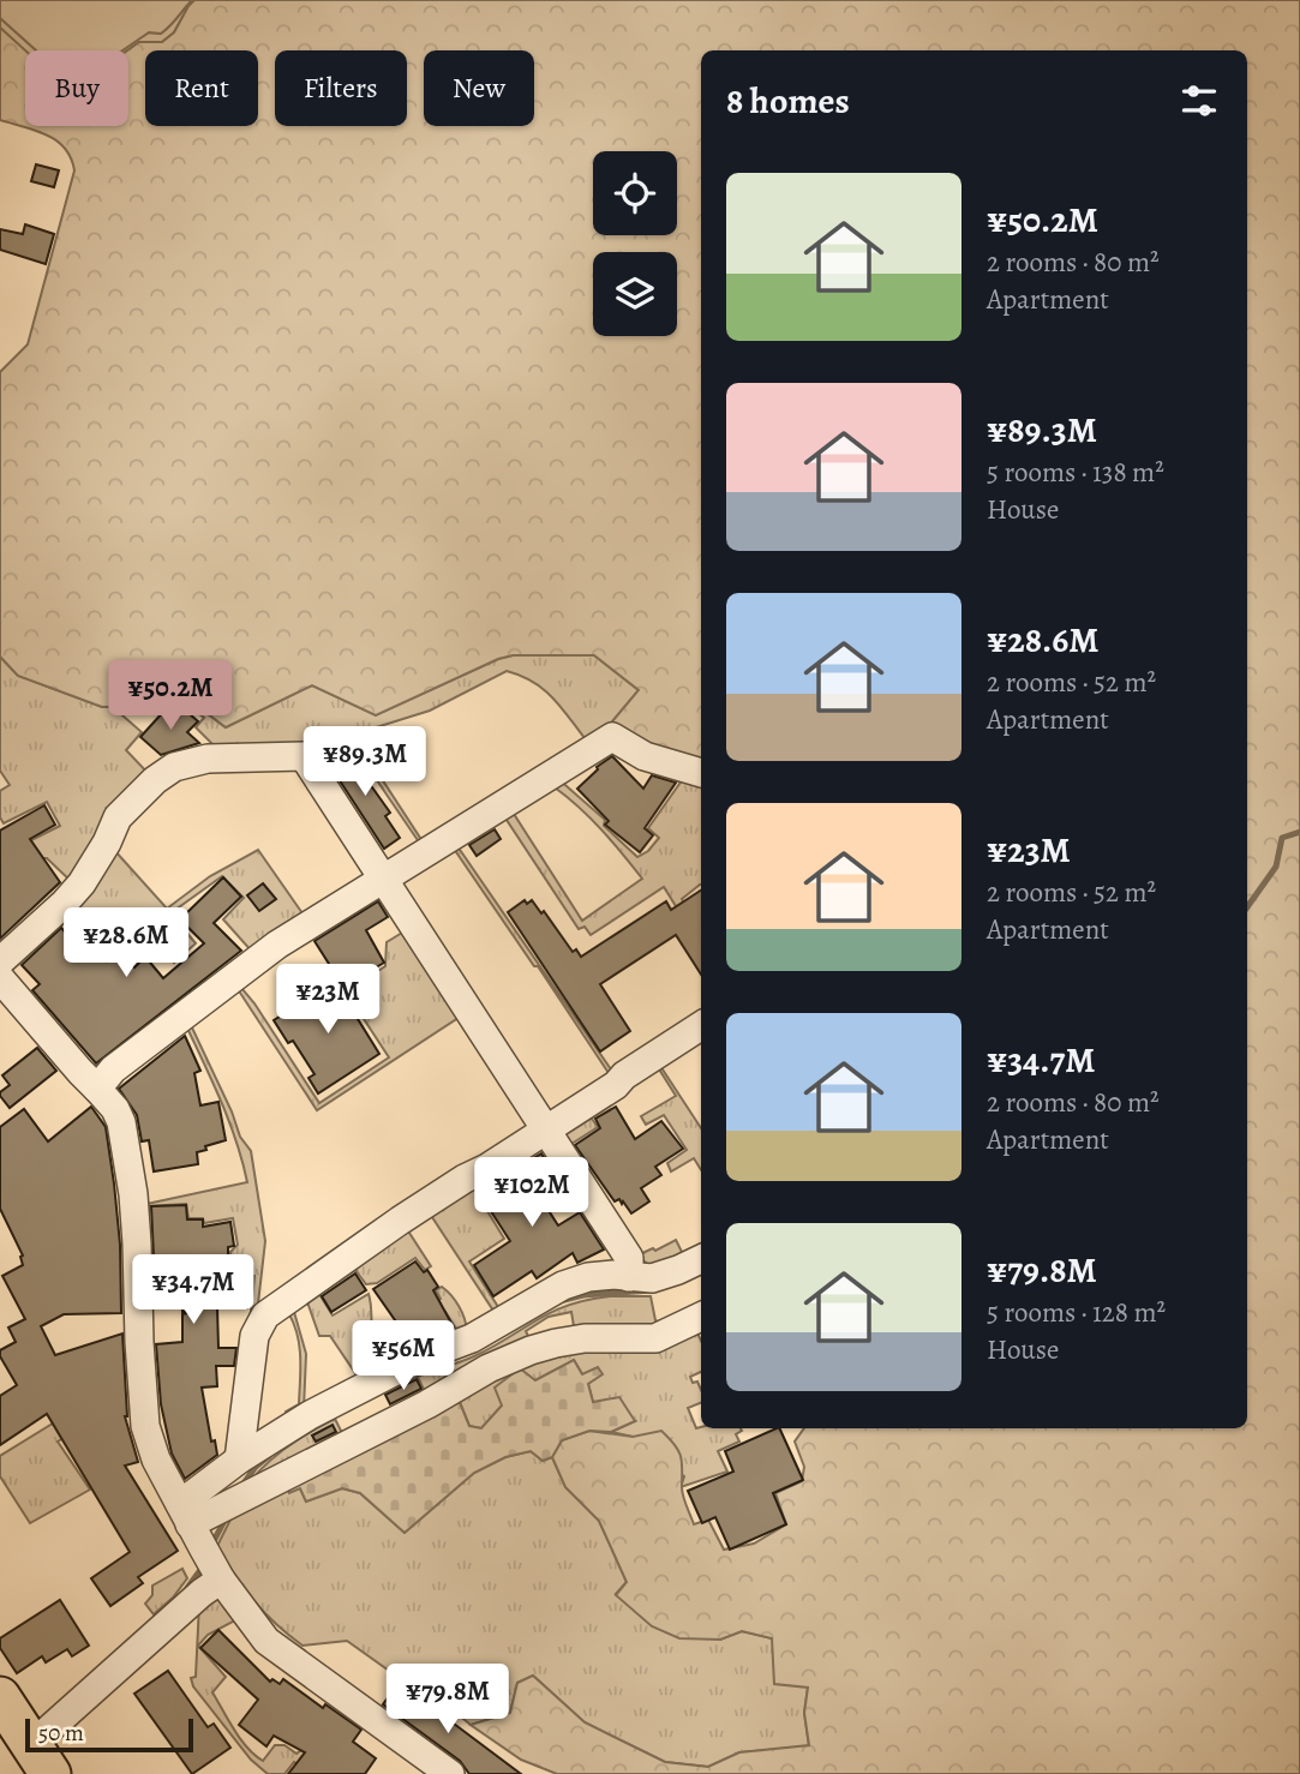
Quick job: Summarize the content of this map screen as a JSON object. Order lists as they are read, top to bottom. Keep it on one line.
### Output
{"scale_bar":"50 m","page":{"chip":["Buy","Rent","Filters","New"],"heading":"8 homes","list":[{"name":"¥50.2M","note":"2 rooms · 80 m² · Apartment"},{"name":"¥89.3M","note":"5 rooms · 138 m² · House"},{"name":"¥28.6M","note":"2 rooms · 52 m² · Apartment"},{"name":"¥23M","note":"2 rooms · 52 m² · Apartment"},{"name":"¥34.7M","note":"2 rooms · 80 m² · Apartment"},{"name":"¥79.8M","note":"5 rooms · 128 m² · House"}],"price":["¥50.2M","¥89.3M","¥28.6M","¥23M","¥102M","¥34.7M","¥56M","¥79.8M"],"scale":"50 m"}}
